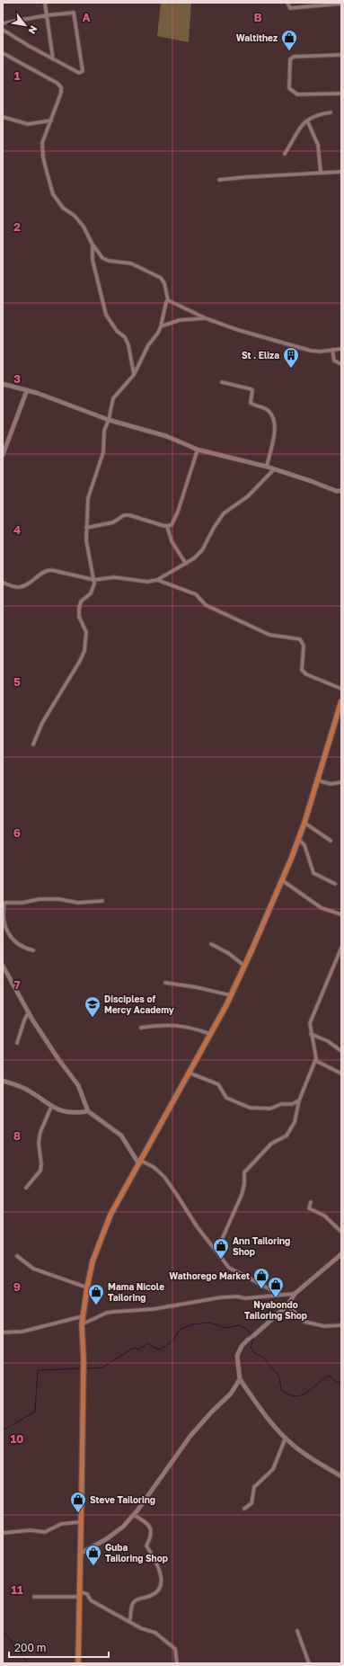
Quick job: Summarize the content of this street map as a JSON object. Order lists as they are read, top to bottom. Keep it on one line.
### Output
{"places":{"shop":["Waltithez","Ann Tailoring Shop","Wathorego Market","Nyabondo Tailoring Shop","Mama Nicole Tailoring","Steve Tailoring","Guba Tailoring Shop"],"building":["St . Eliza"],"school or university":["Disciples of Mercy Academy"]},"scale_bar":"200 m","north":"bottom right","grid":{"columns":["A","B"],"rows":["1","2","3","4","5","6","7","8","9","10","11"]}}
